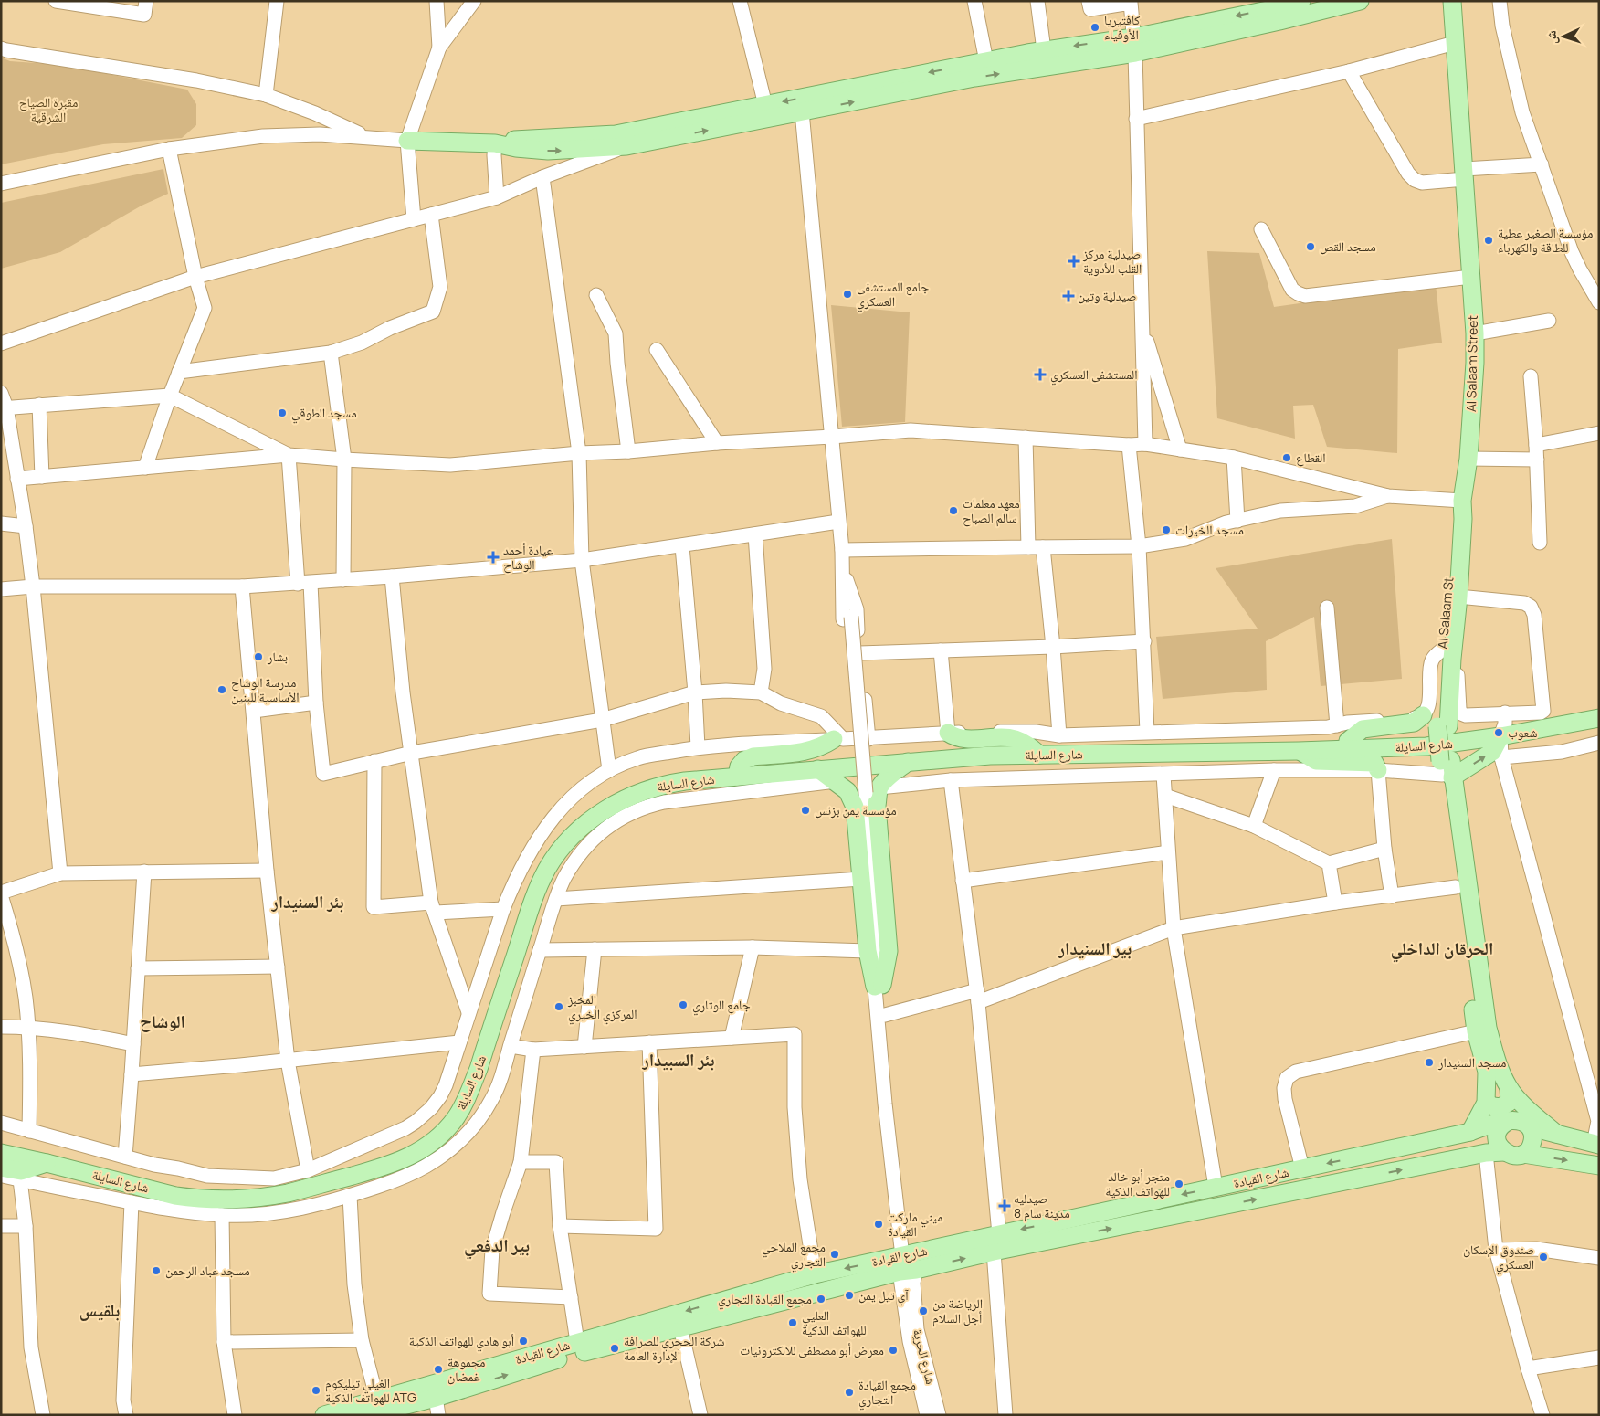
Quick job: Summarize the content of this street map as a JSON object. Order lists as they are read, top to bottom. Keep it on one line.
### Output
{"streets":{"main road":["Al Salaam Street","Al Salaam St","شارع السايلة","شارع القيادة"],"street":["شارع الحرية"]},"crossings":[["Al Salaam Street","Al Salaam St"],["شارع القيادة","شارع الحرية"]],"districts":["بئر السنيدار","بير السنيدار","الحرقان الداخلي","الوشاح","بئر السبيدار","بير الدفعي","بلقيس"],"parks":["مقبرة الصياح الشرقية"],"places":{"other":["كافتيريا الأوفياء","مؤسسة الصغير عطية للطاقة والكهرباء","مسجد القص","جامع المستشفى العسكري","مسجد الطوقي","القطاع","معهد معلمات سالم الصباح","مسجد الخيرات","بشار","مدرسة الوشاح الأساسية للبنين","شعوب","مؤسسة يمن بزنس","جامع الوتاري","المخبز المركزي الخيري","مسجد السنيدار","متجر أبو خالد للهواتف الذكية","ميني ماركت القيادة","مجمع الملاحي التجاري","صندوق الإسكان العسكري","مسجد عباد الرحمن","آي تيل يمن","مجمع القبادة التجاري","الرياضة من أجل السلام","العليي للهواتف الذكية","أبو هادي للهواتف الذكية","شركة الحجري للصرافة الإدارة العامة","معرض أبو مصطفى للالكترونيات","مجموهة غمضان","الغيلي تيليكوم للهواتف الذكية ATG","مجمع القيادة التجاري"],"health":["صيدلية مركز القلب للأدوية","صيدلية وتين","المستشفى العسكري","عيادة أحمد الوشاح","صيدليه مدينة سام 8"]},"north":"left"}
